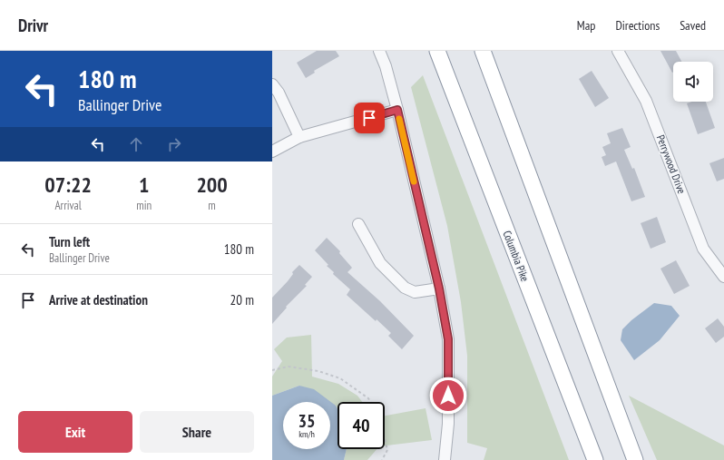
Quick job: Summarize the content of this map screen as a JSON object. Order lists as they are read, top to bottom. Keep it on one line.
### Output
{"streets":{"highway":["Columbia Pike"],"street":["Perrywood Drive"]},"page":{"header":"Drivr","nav":["Map","Directions","Saved"],"turn":["180 m","Ballinger Drive"],"eta":["07:22","Arrival","1","min","200","m"],"list":[{"name":"Turn left","note":"Ballinger Drive","value":"180 m"},{"name":"Arrive at destination","value":"20 m"}],"speed":"35 km/h","limit":"40","buttons":["Exit","Share"]}}
